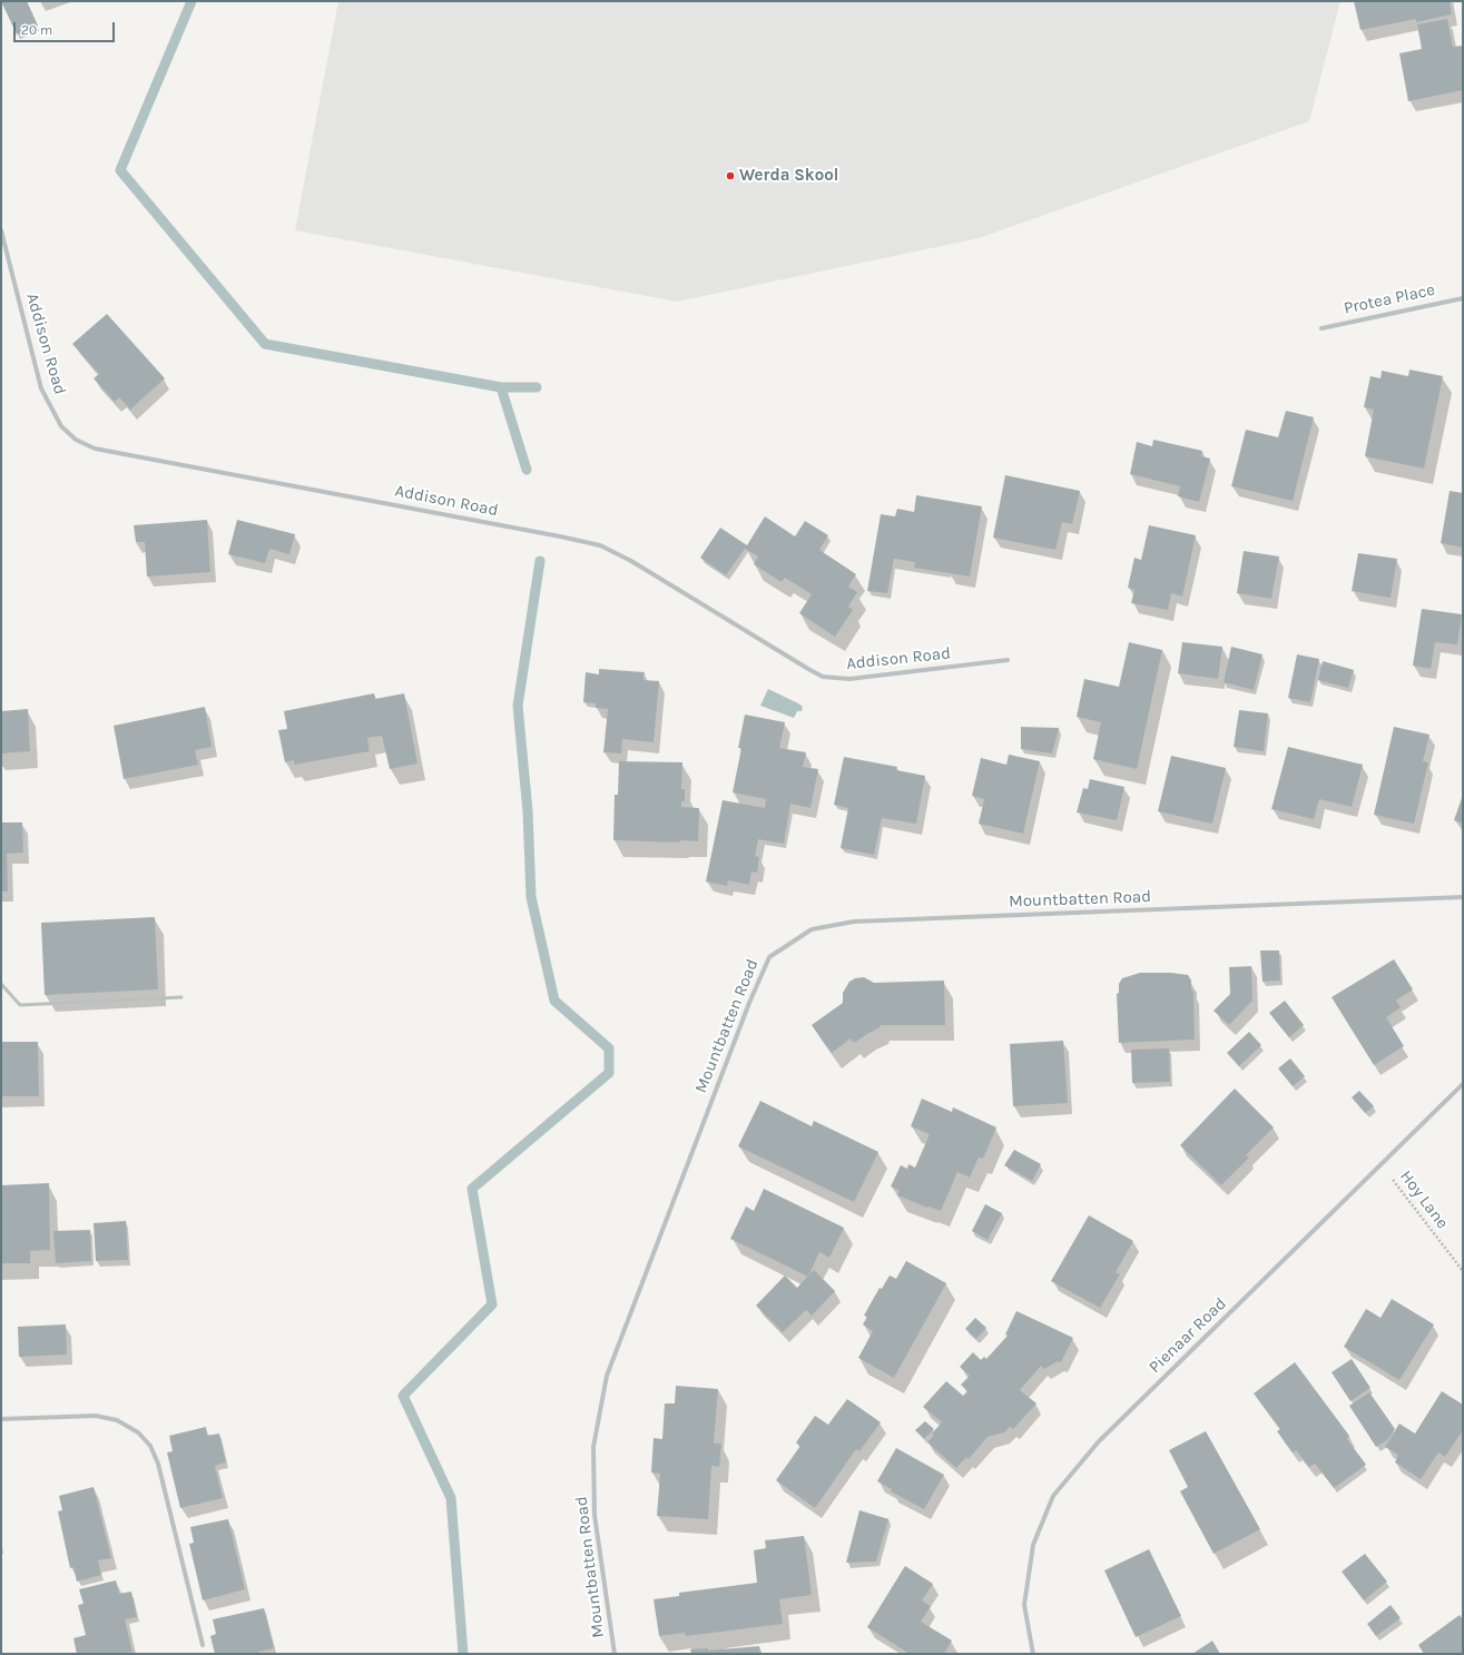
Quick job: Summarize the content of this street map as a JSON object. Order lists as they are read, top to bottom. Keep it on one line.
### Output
{"streets":{"street":["Protea Place","Addison Road","Mountbatten Road","Pienaar Road"],"path":["Hoy Lane"]},"crossings":[["Hoy Lane","Pienaar Road"]],"places":["Werda Skool"],"scale_bar":"20 m"}
